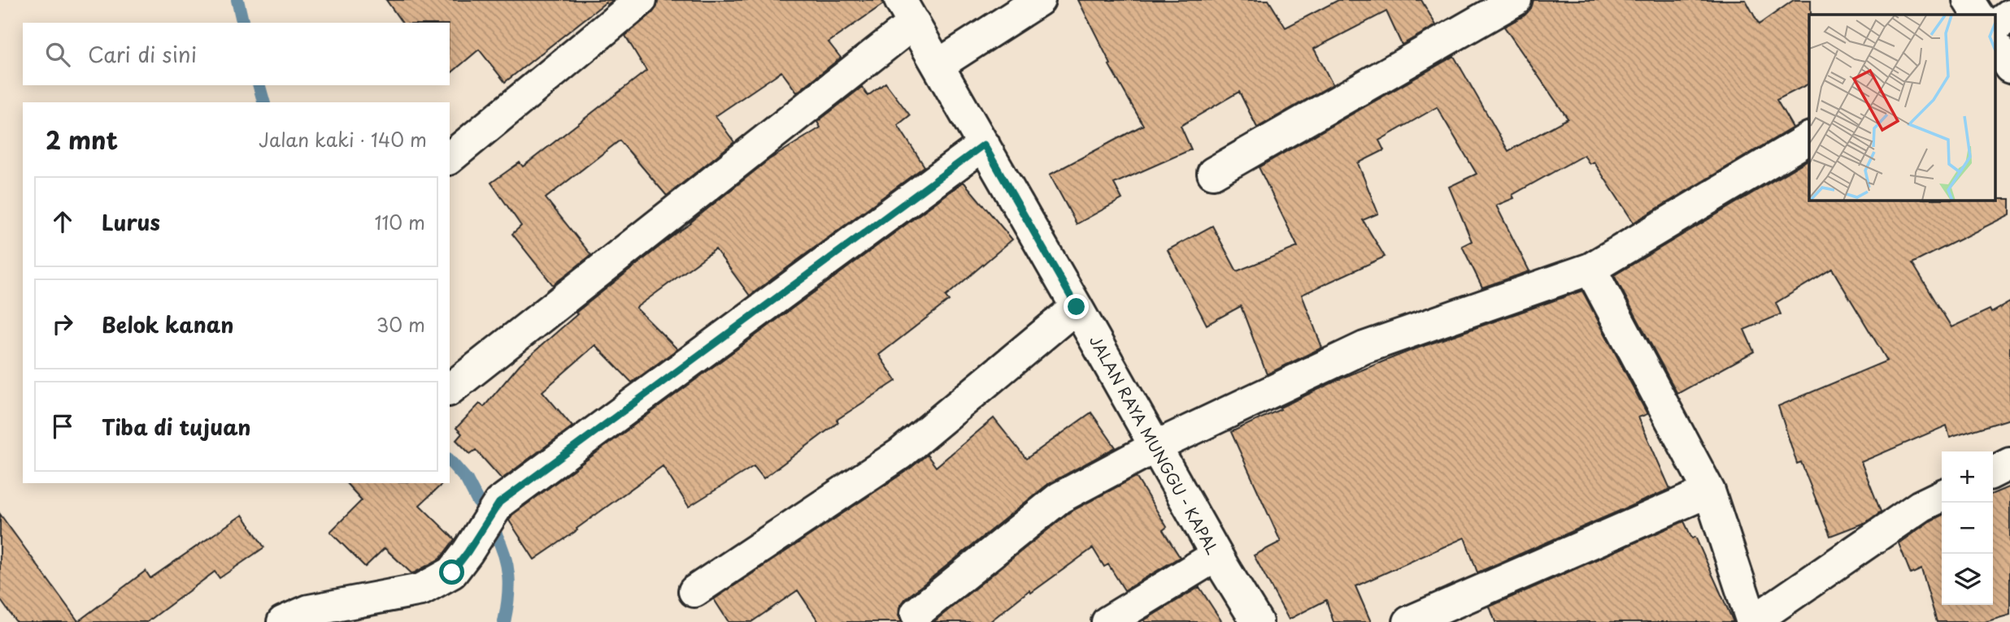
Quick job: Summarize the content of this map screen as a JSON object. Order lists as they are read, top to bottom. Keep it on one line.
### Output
{"streets":{"street":["JALAN RAYA MUNGGU - KAPAL"]},"page":{"search":"Cari di sini","heading":["2 mnt","Jalan kaki · 140 m"],"list":[["Lurus","110 m"],["Belok kanan","30 m"],"Tiba di tujuan"],"map_buttons":["+","−"]}}
